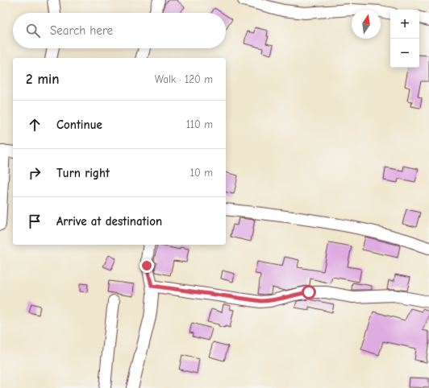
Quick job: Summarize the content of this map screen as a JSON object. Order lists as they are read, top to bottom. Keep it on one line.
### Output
{"north":"top","page":{"map_buttons":["+","−"],"search":"Search here","heading":["2 min","Walk · 120 m"],"list":[["Continue","110 m"],["Turn right","10 m"],"Arrive at destination"]}}
